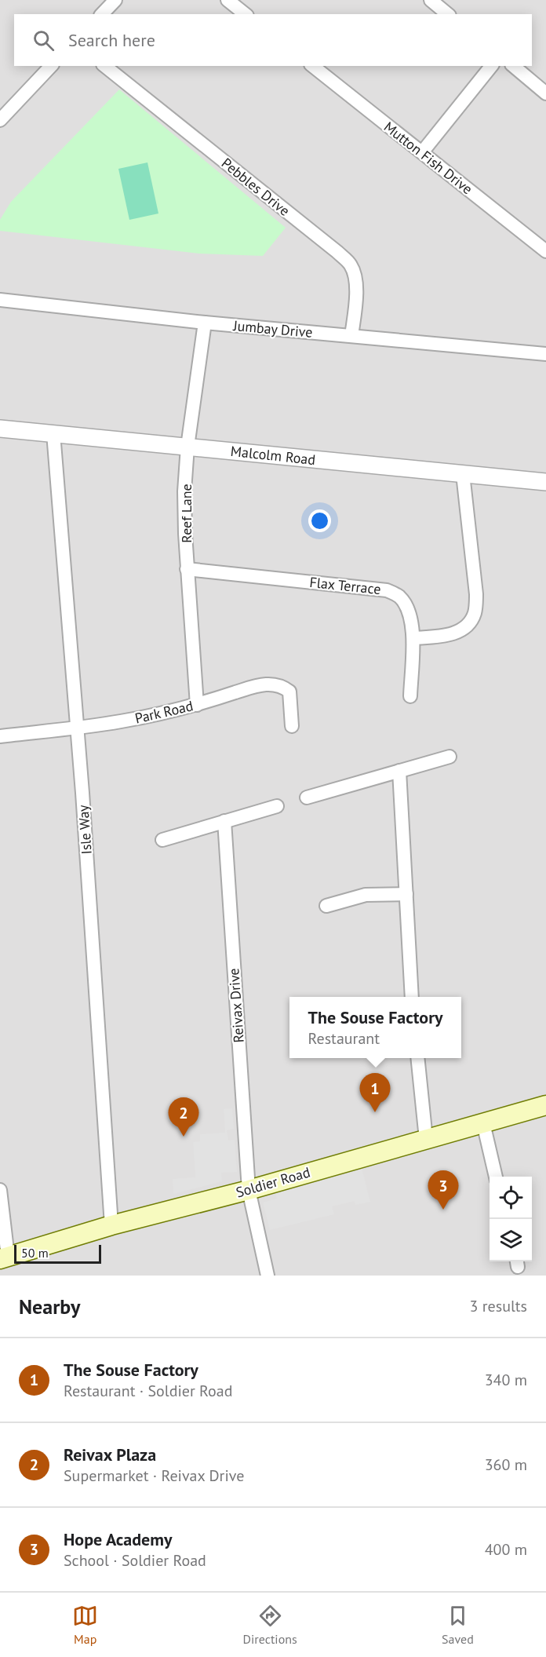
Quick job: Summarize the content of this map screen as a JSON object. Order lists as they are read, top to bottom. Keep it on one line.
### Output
{"streets":{"main road":["Soldier Road"],"street":["Mutton Fish Drive","Pebbles Drive","Jumbay Drive","Malcolm Road","Reef Lane","Flax Terrace","Park Road","Isle Way","Reivax Drive"]},"crossings":[["Pebbles Drive","Jumbay Drive"],["Jumbay Drive","Reef Lane"],["Malcolm Road","Reef Lane"],["Malcolm Road","Isle Way"],["Reef Lane","Flax Terrace"],["Reef Lane","Park Road"],["Park Road","Isle Way"],["Isle Way","Soldier Road"],["Reivax Drive","Soldier Road"]],"scale_bar":"50 m","page":{"search":"Search here","popup":["The Souse Factory","Restaurant"],"pins":["1","2","3"],"scale":"50 m","heading":["Nearby","3 results"],"list":[{"mark":"1","name":"The Souse Factory","note":"Restaurant · Soldier Road","value":"340 m"},{"mark":"2","name":"Reivax Plaza","note":"Supermarket · Reivax Drive","value":"360 m"},{"mark":"3","name":"Hope Academy","note":"School · Soldier Road","value":"400 m"}],"nav":["Map","Directions","Saved"]}}
